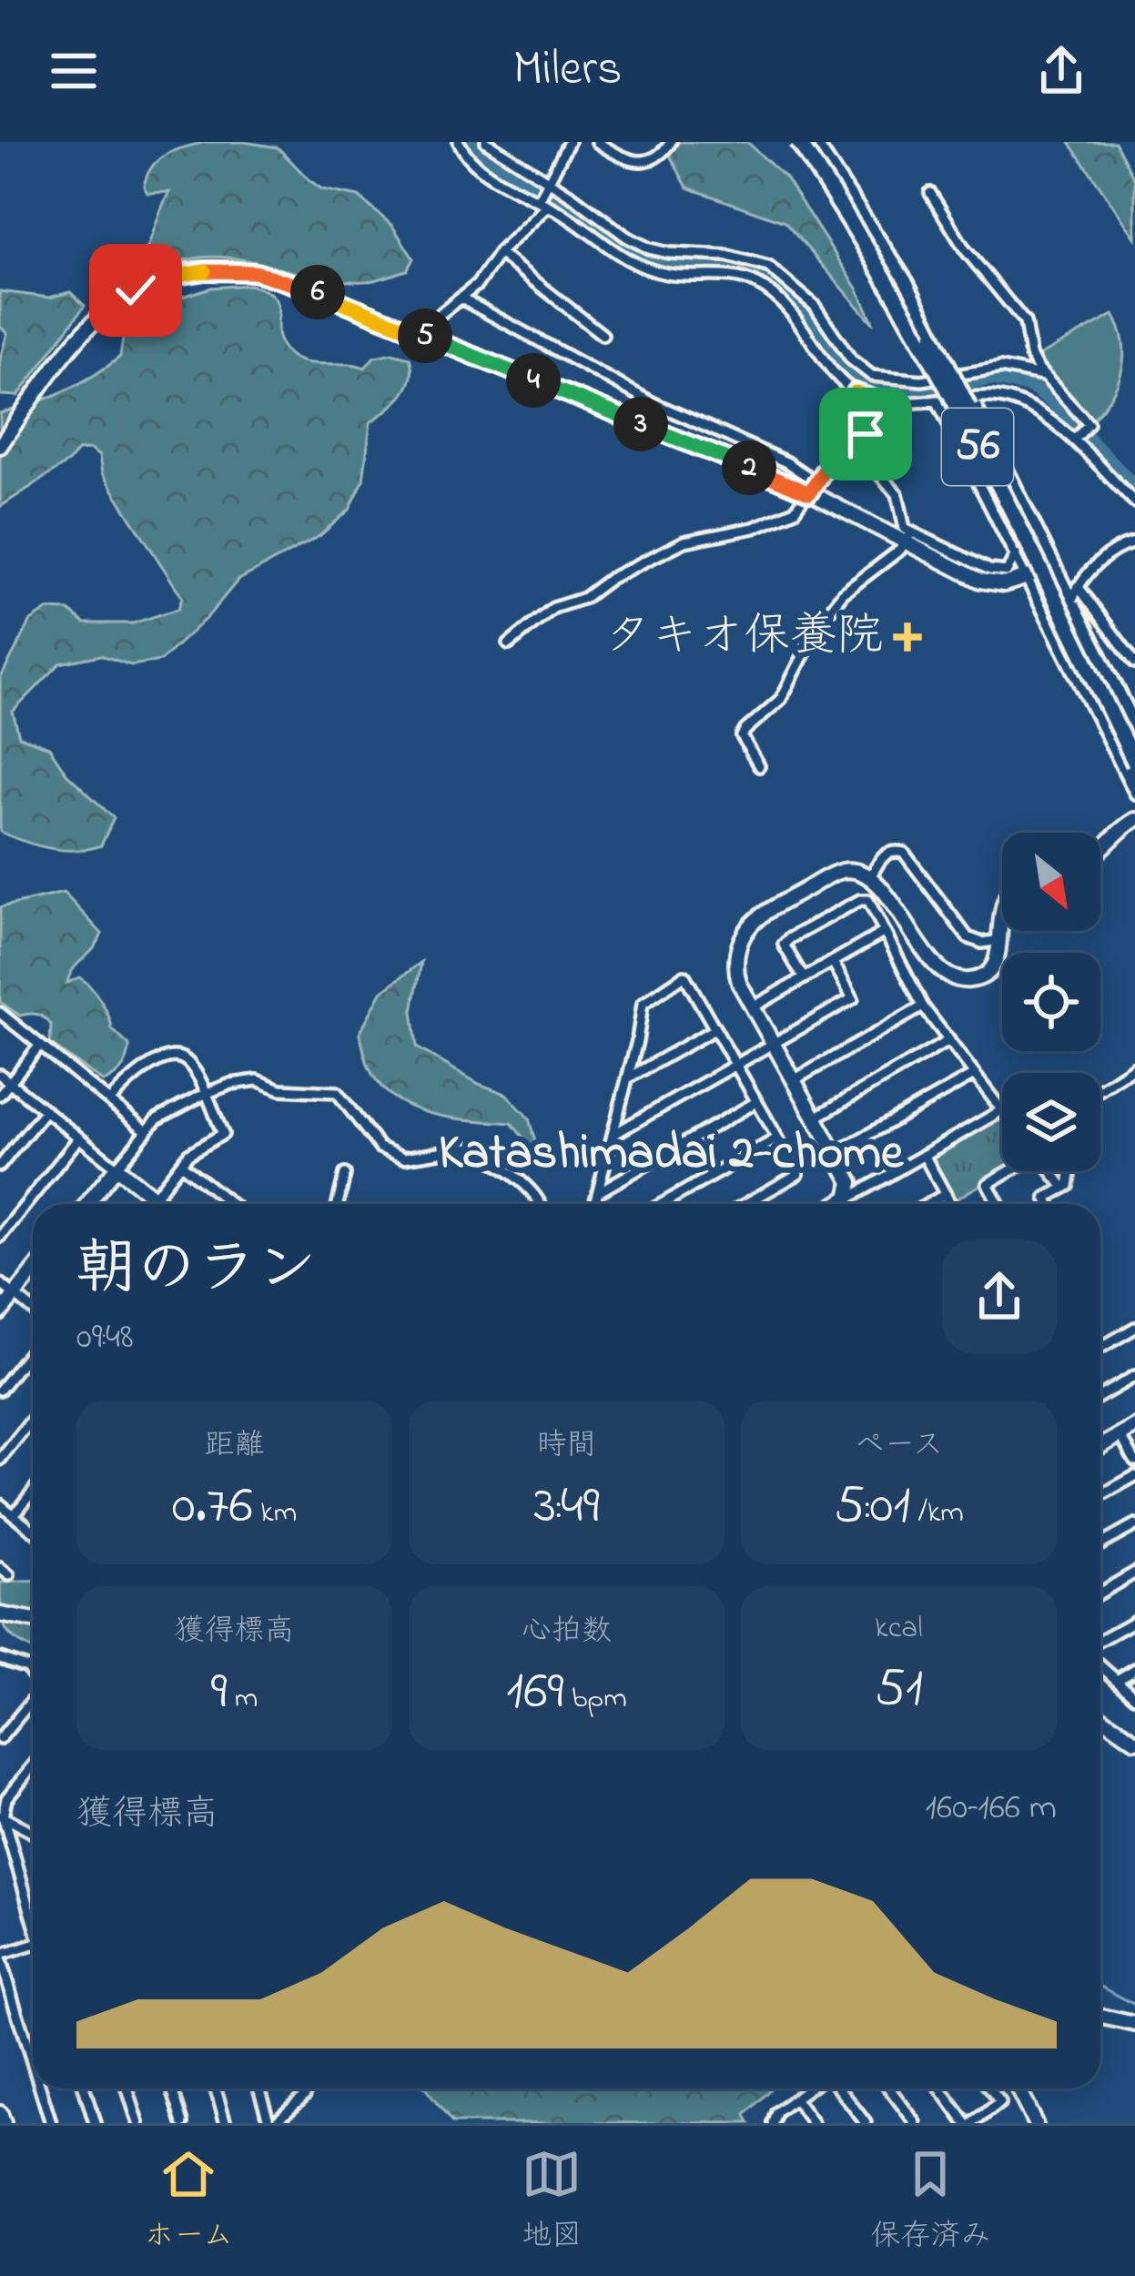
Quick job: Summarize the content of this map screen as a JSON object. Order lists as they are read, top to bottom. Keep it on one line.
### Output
{"streets":{"main road":["56"]},"districts":["Katashimadai 2-chome"],"places":{"health":["タキオ保養院"]},"north":"bottom right","page":{"header":"Milers","pins":["6","5","4","3","2"],"heading":["朝のラン","09:48"],"stats":[["距離","0.76 km"],["時間","3:49"],["ペース","5:01 /km"],["獲得標高","9 m"],["心拍数","169 bpm"],["kcal","51"]],"chart":["獲得標高","160–166 m"],"tabs":["ホーム","地図","保存済み"]}}
